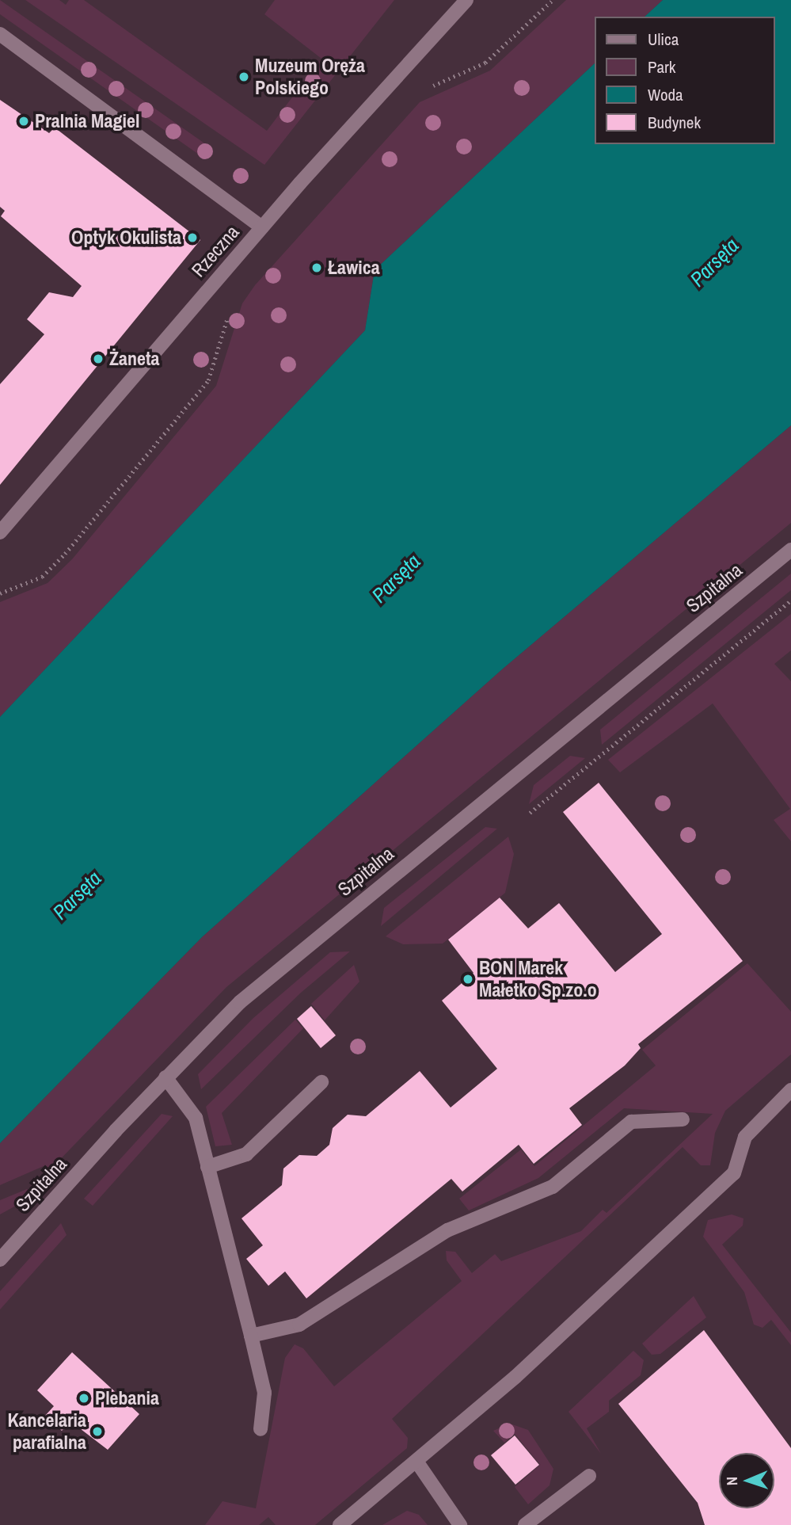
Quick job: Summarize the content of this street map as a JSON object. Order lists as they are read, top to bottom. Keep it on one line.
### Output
{"streets":{"street":["Rzeczna","Szpitalna"]},"water":["Parsęta"],"places":["Muzeum Oręża Polskiego","Pralnia Magiel","Optyk Okulista","Ławica","Żaneta","BON Marek Małetko Sp.zo.o","Plebania","Kancelaria parafialna"],"legend":["Ulica","Park","Woda","Budynek"],"north":"left"}
